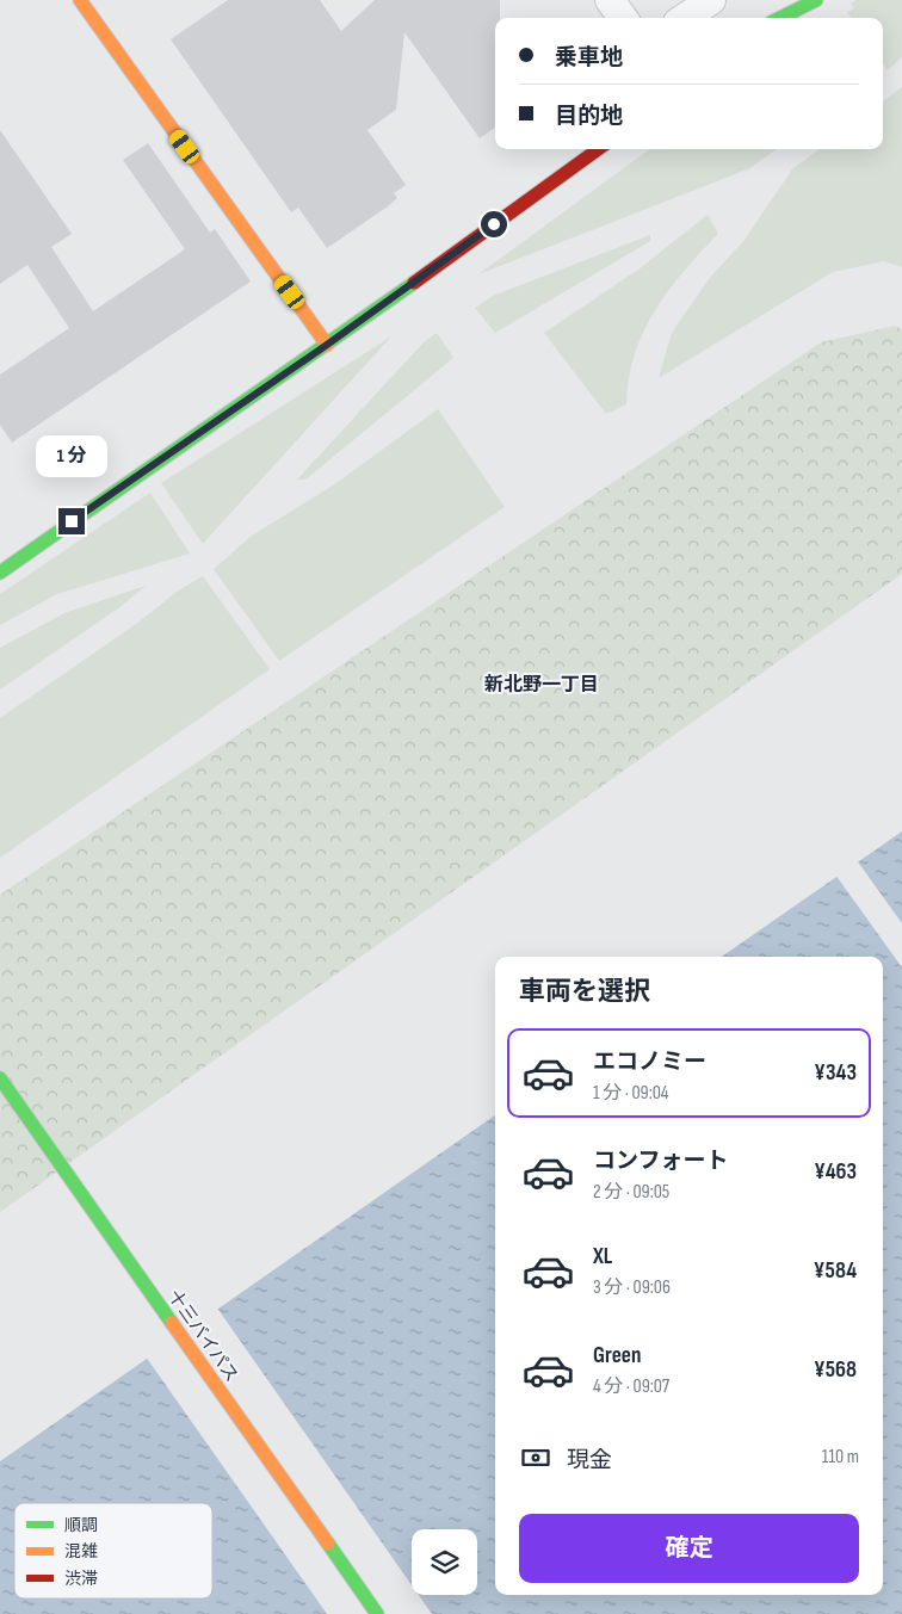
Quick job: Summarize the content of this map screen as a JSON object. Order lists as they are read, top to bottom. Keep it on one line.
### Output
{"streets":{"main road":["十三バイパス"]},"districts":["新北野一丁目"],"legend":["順調","混雑","渋滞"],"page":{"banner":["乗車地","目的地"],"bubble":"1 分","heading":"車両を選択","list":[{"name":"エコノミー","note":"1 分 · 09:04","value":"¥343"},{"name":"コンフォート","note":"2 分 · 09:05","value":"¥463"},{"name":"XL","note":"3 分 · 09:06","value":"¥584"},{"name":"Green","note":"4 分 · 09:07","value":"¥568"}],"pay":["現金","110 m"],"buttons":"確定"}}
